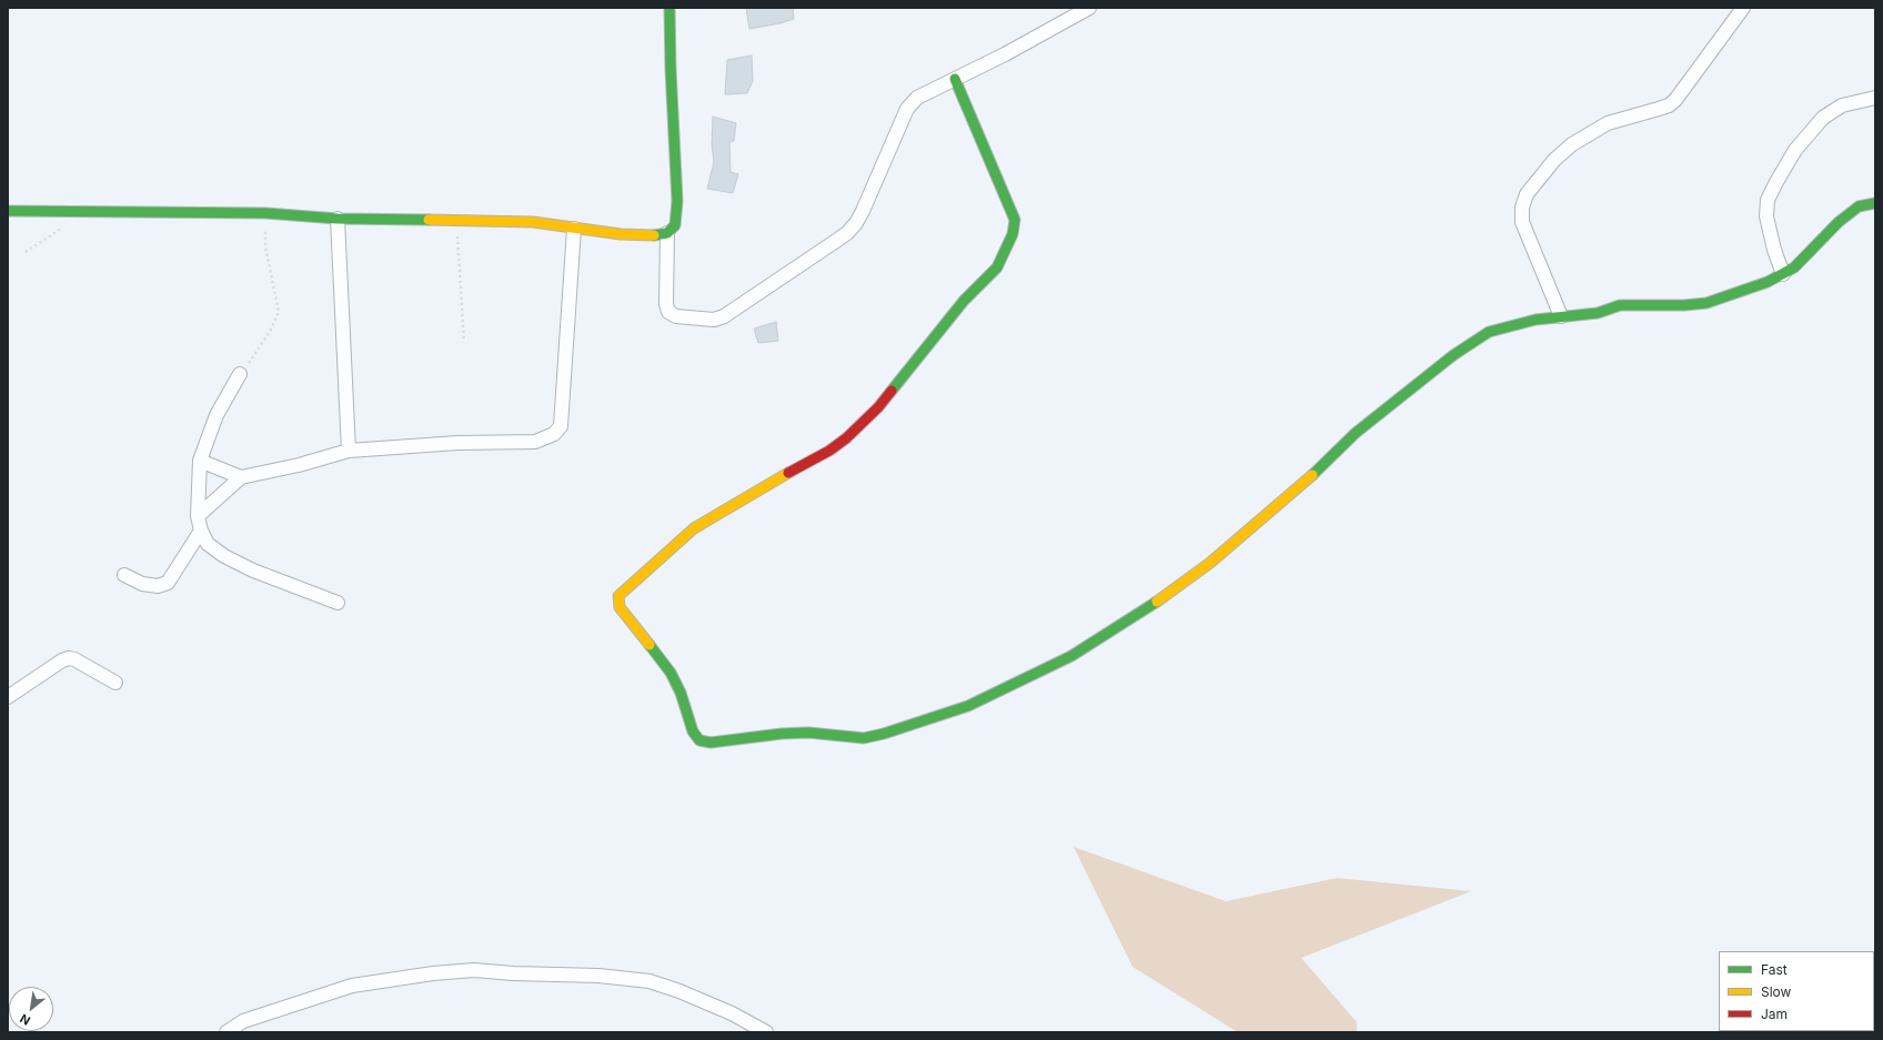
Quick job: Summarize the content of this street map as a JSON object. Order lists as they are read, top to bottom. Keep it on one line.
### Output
{"legend":["Fast","Slow","Jam"],"north":"bottom left"}
